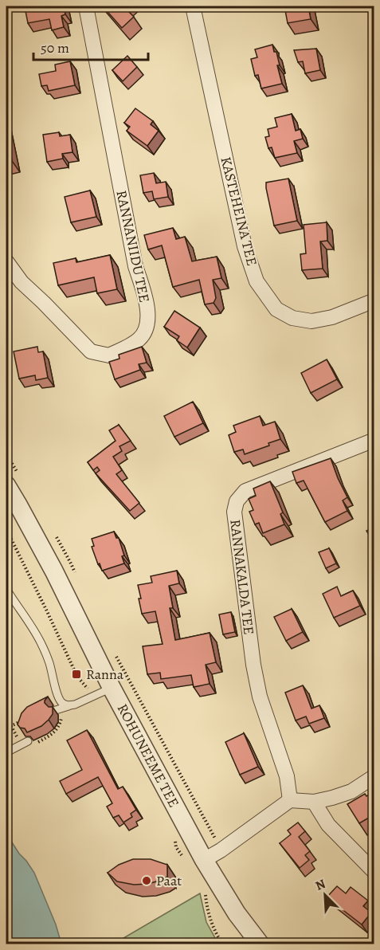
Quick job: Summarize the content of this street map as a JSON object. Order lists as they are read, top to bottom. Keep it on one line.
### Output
{"streets":{"street":["KASTEHEINA TEE","RANNANIIDU TEE","RANNAKALDA TEE","ROHUNEEME TEE"]},"places":{"transit":["Ranna"],"other":["Paat"]},"scale_bar":"50 m","north":"top left"}
